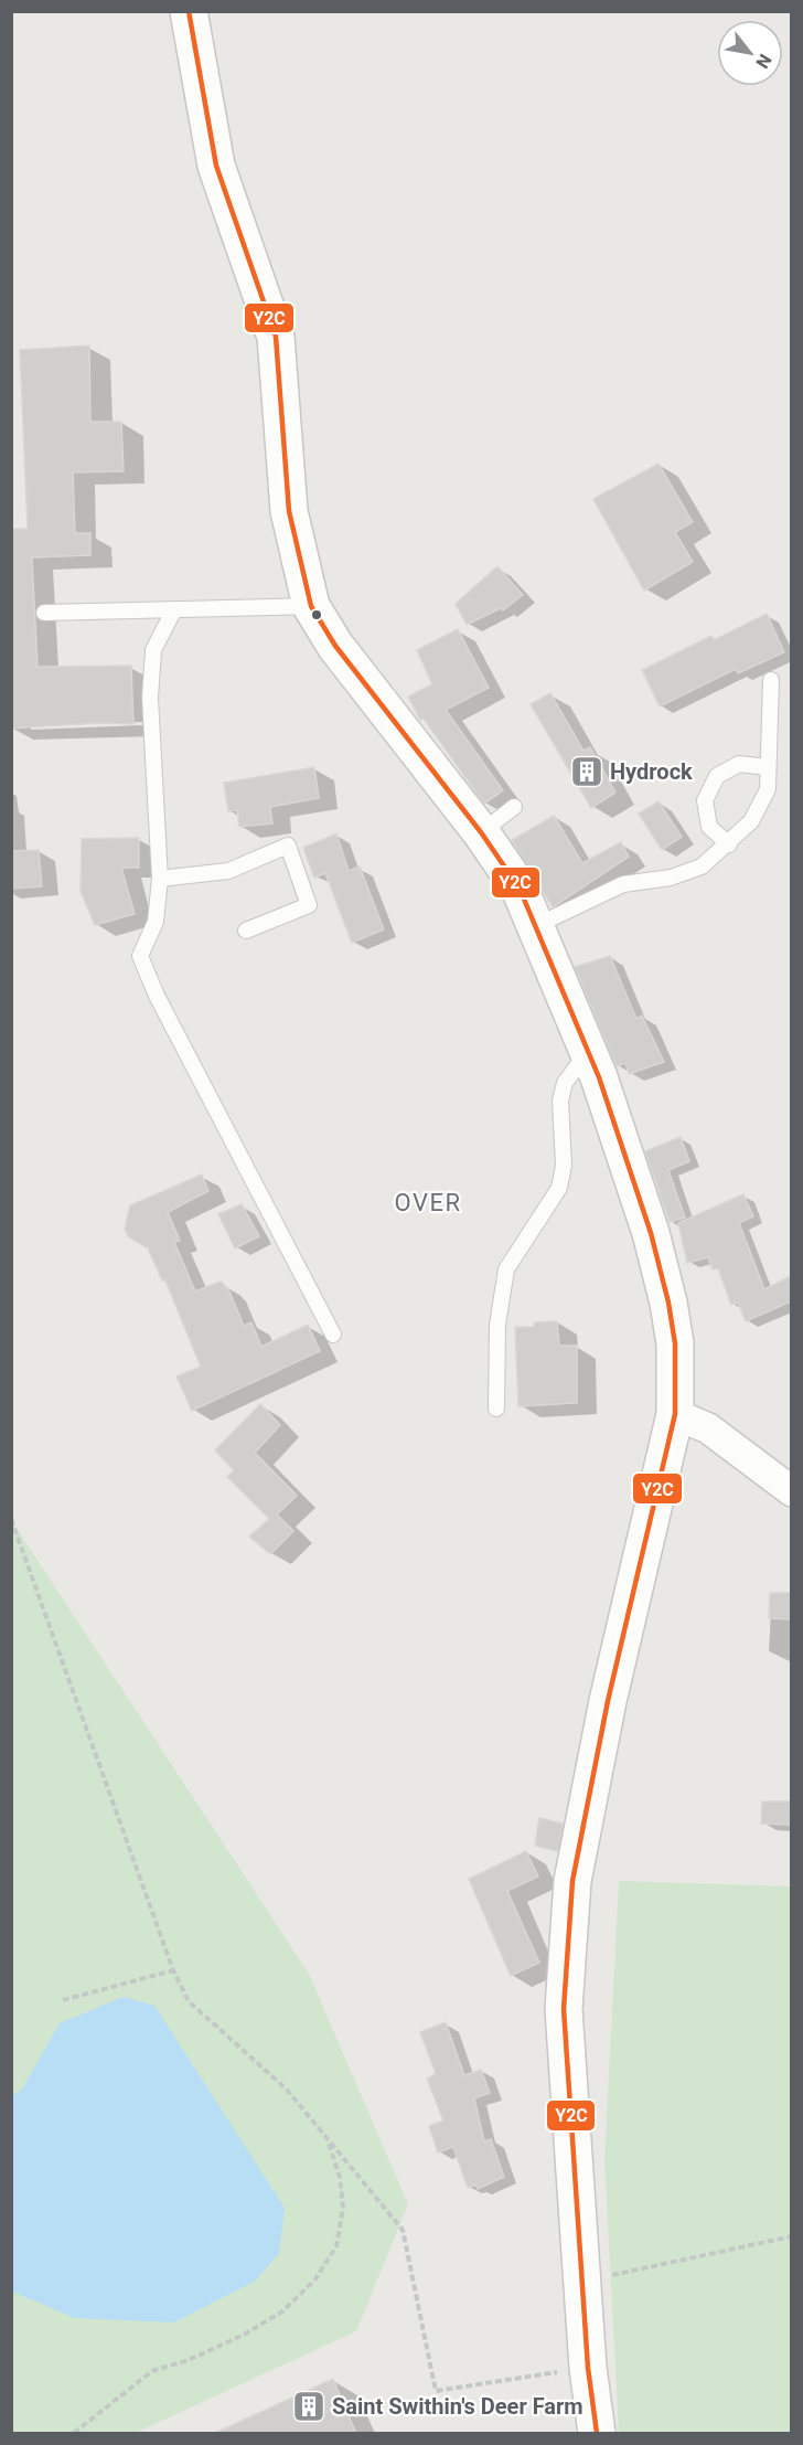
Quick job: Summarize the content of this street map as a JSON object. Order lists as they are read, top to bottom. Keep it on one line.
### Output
{"districts":["OVER"],"places":{"building":["Hydrock","Saint Swithin's Deer Farm"]},"lines":["transit line Y2C"],"north":"bottom right"}
